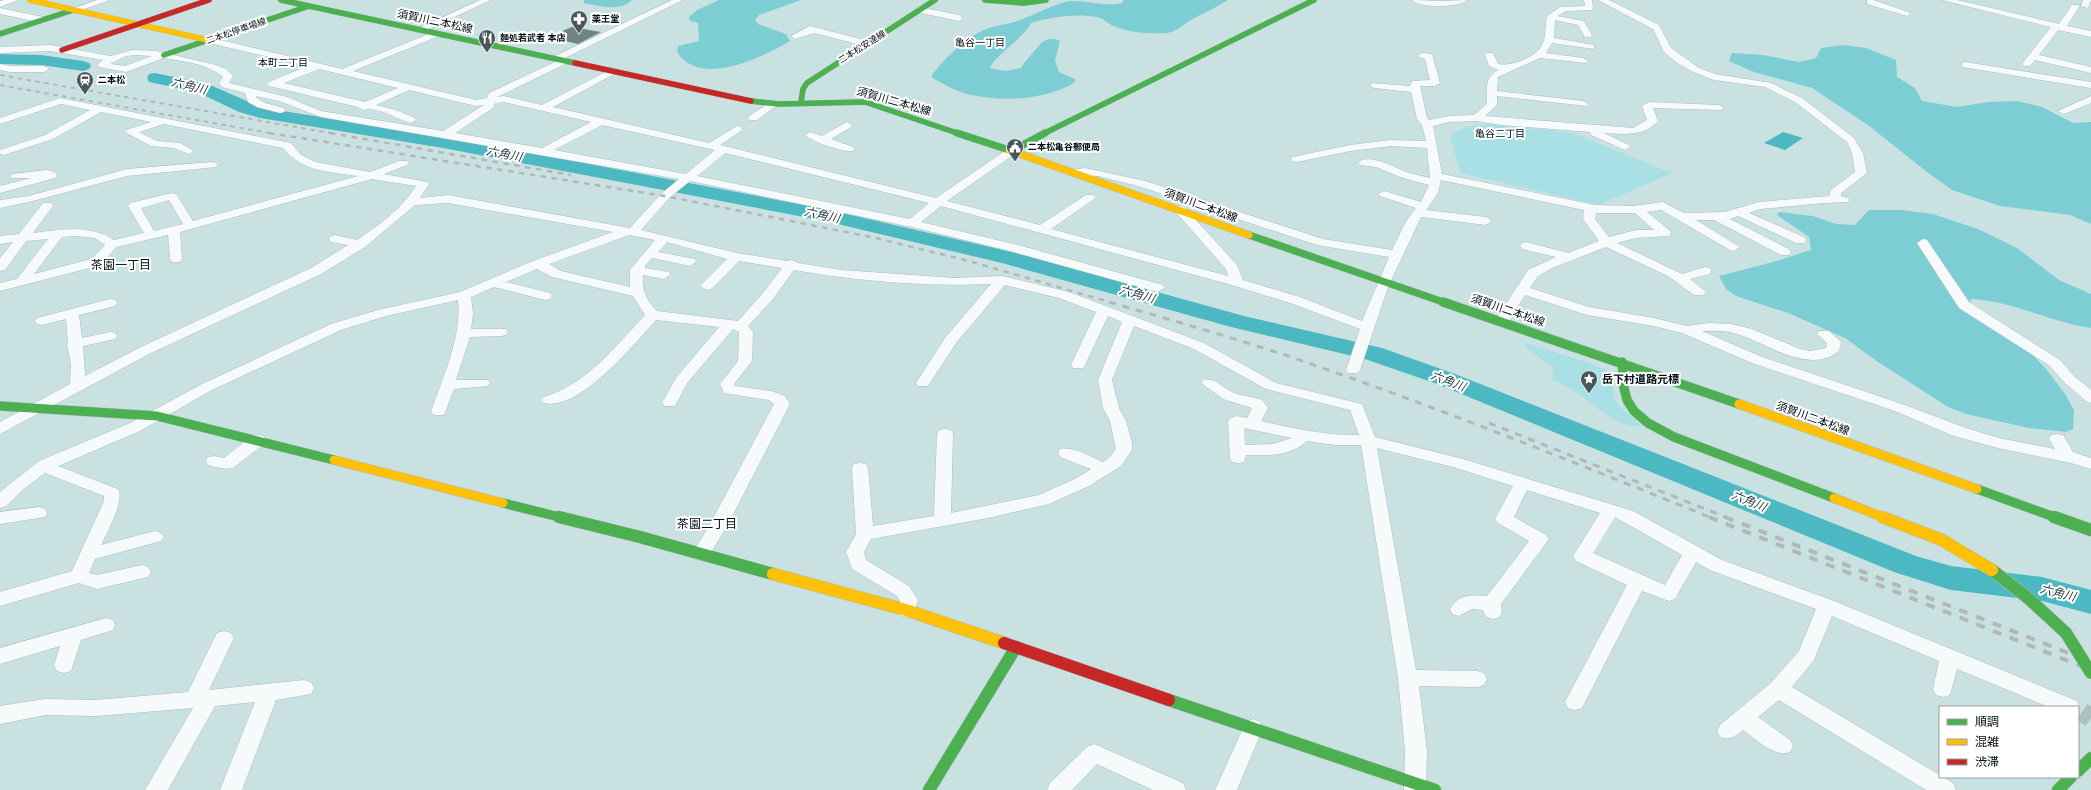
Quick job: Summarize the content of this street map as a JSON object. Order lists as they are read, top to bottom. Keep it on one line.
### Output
{"streets":{"street":["須賀川二本松線","二本松停車場線","二本松安達線"]},"crossings":[["須賀川二本松線","二本松停車場線"],["須賀川二本松線","二本松安達線"]],"districts":["亀谷一丁目","本町二丁目","亀谷二丁目","茶園一丁目","茶園二丁目"],"water":["六角川"],"places":{"pharmacy":["薬王堂"],"restaurant":["麺処若武者 本店"],"station":["二本松"],"public building":["二本松亀谷郵便局"],"place":["岳下村道路元標"]},"legend":["順調","混雑","渋滞"]}
